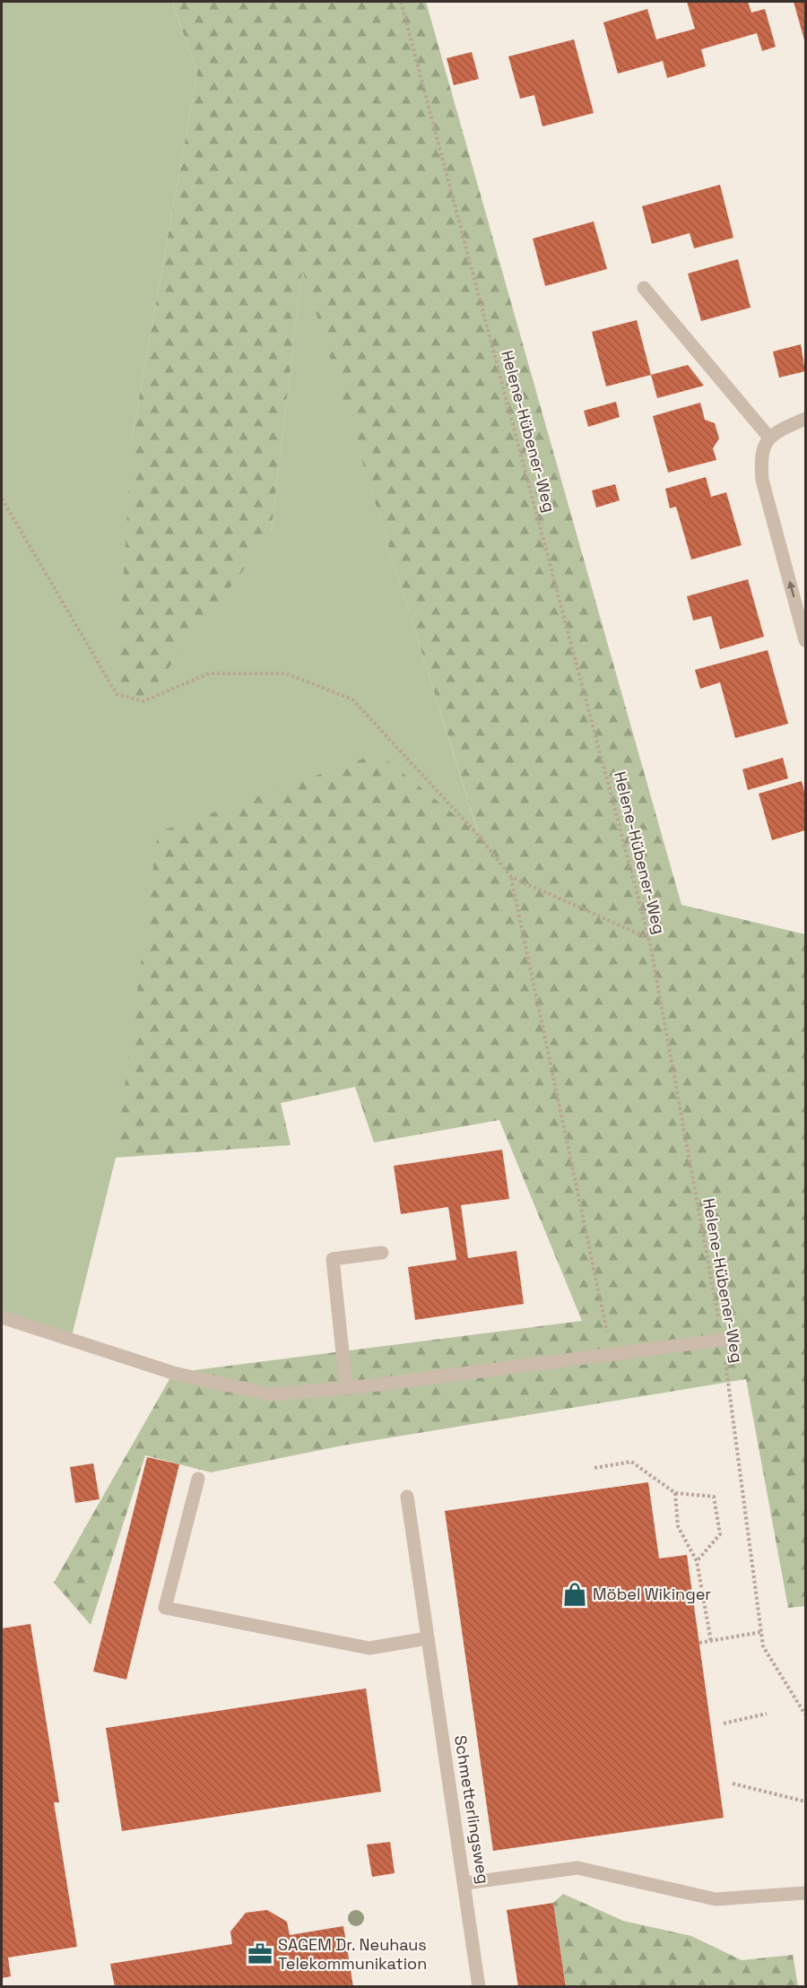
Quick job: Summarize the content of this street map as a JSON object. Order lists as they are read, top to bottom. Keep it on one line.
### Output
{"streets":{"street":["Schmetterlingsweg"],"path":["Helene-Hübener-Weg"]},"places":{"shop":["Möbel Wikinger"],"office":["SAGEM Dr. Neuhaus Telekommunikation"]}}
